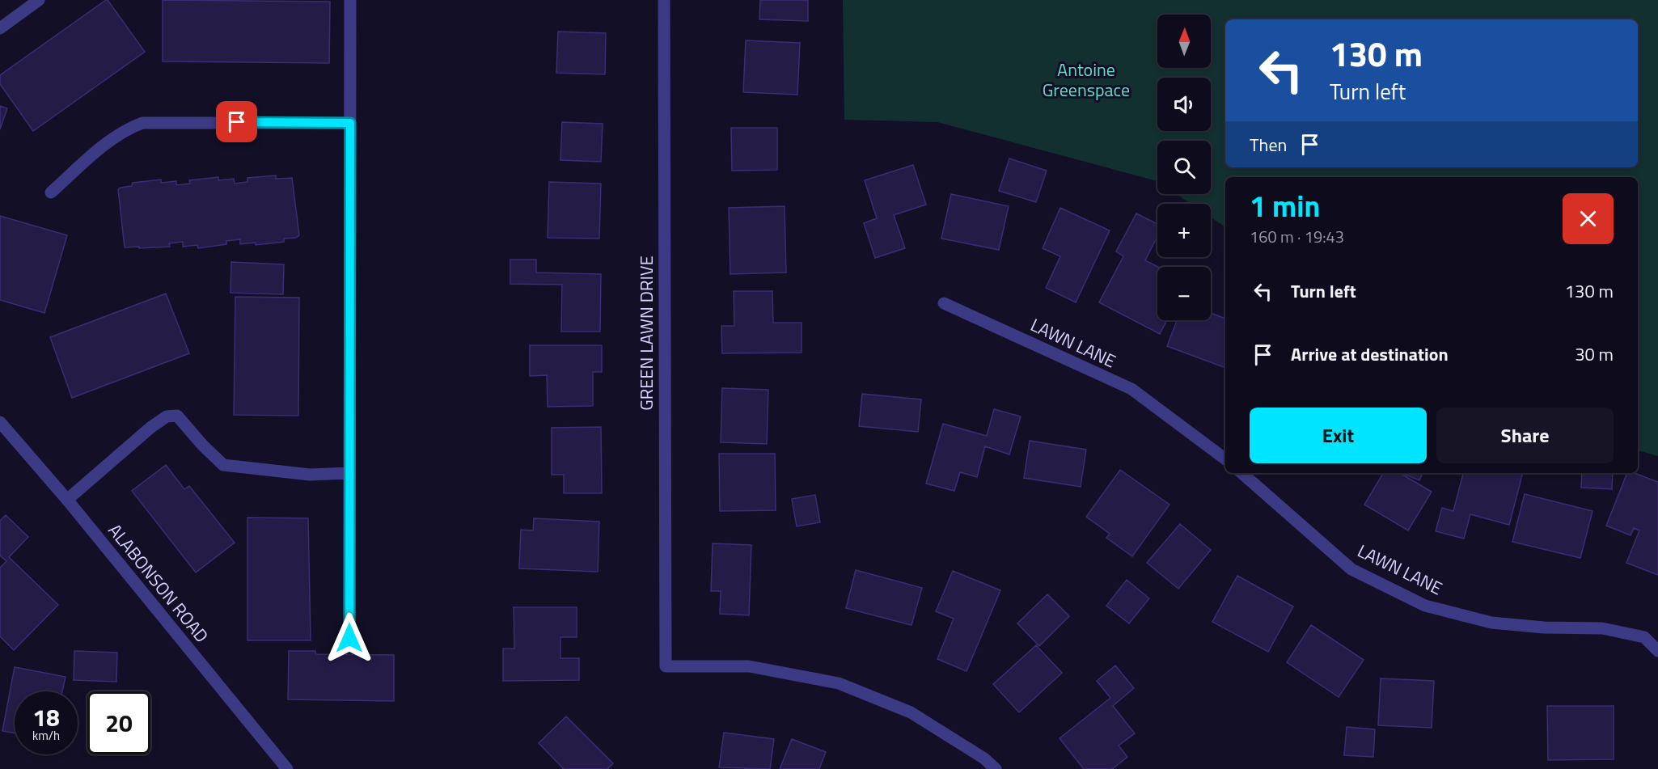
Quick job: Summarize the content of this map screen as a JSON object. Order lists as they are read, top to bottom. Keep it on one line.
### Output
{"streets":{"street":["GREEN LAWN DRIVE","LAWN LANE","ALABONSON ROAD"]},"parks":["Antoine Greenspace"],"north":"top","page":{"map_buttons":["+","−"],"turn":["130 m","Turn left"],"then":"Then","heading":["1 min","160 m · 19:43"],"list":[{"name":"Turn left","value":"130 m"},{"name":"Arrive at destination","value":"30 m"}],"buttons":["Exit","Share"],"speed":"18 km/h","limit":"20"}}
